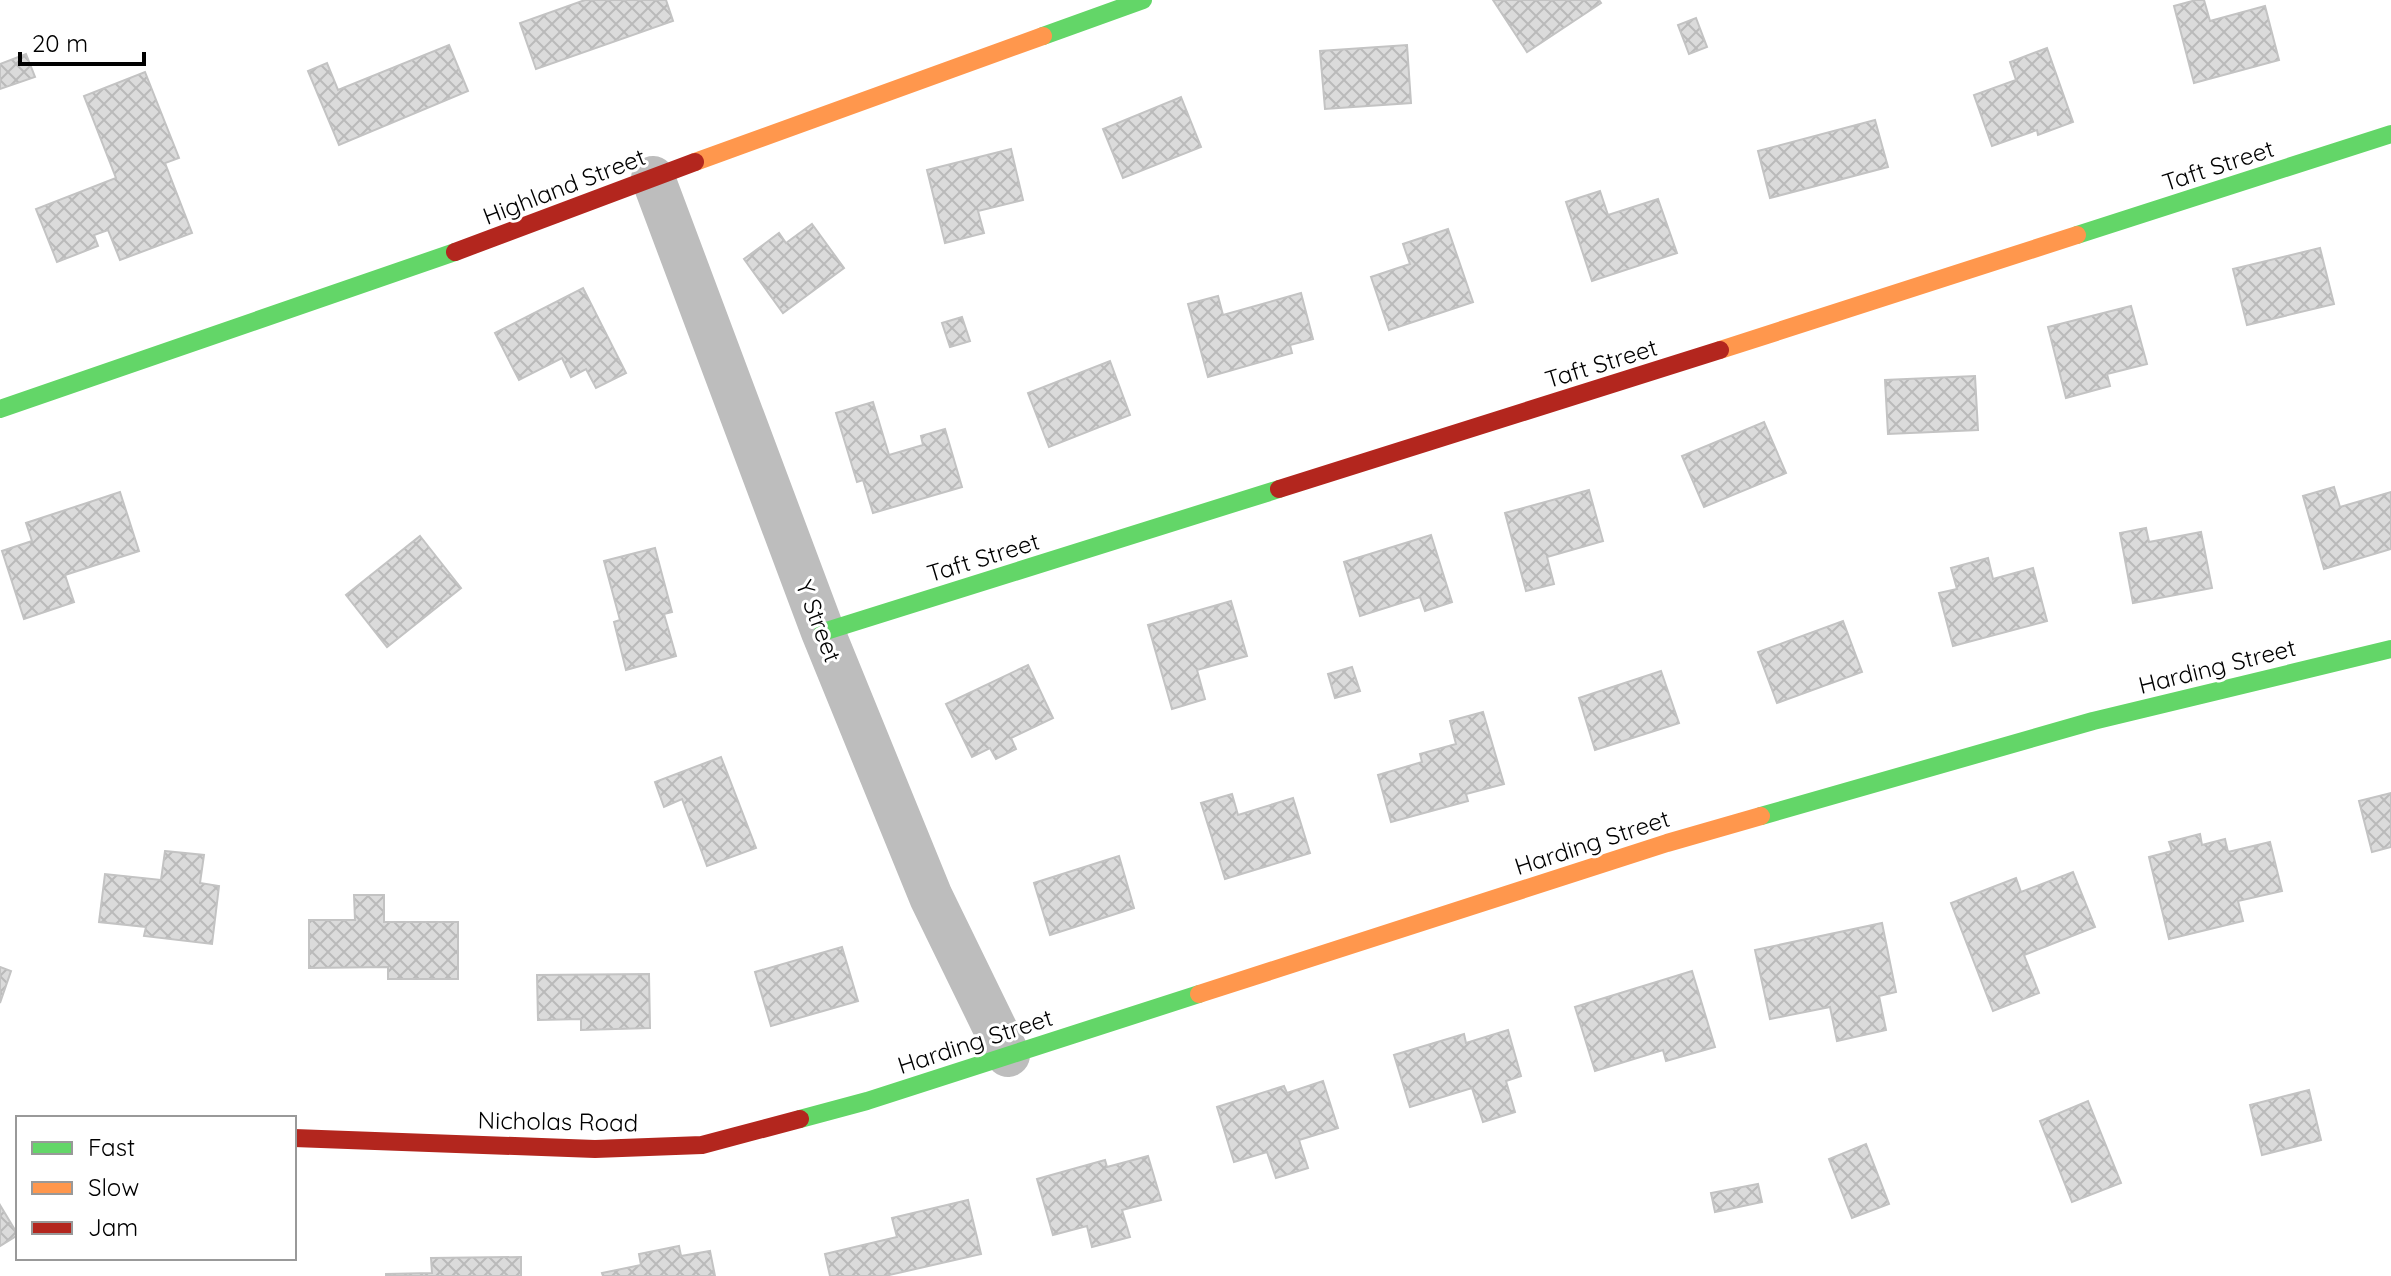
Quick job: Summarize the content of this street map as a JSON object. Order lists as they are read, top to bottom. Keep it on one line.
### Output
{"streets":{"street":["Taft Street","Highland Street","Y Street","Harding Street","Nicholas Road"]},"crossings":[["Taft Street","Y Street"],["Highland Street","Y Street"],["Y Street","Harding Street"],["Harding Street","Nicholas Road"]],"legend":["Fast","Slow","Jam"],"scale_bar":"20 m"}
